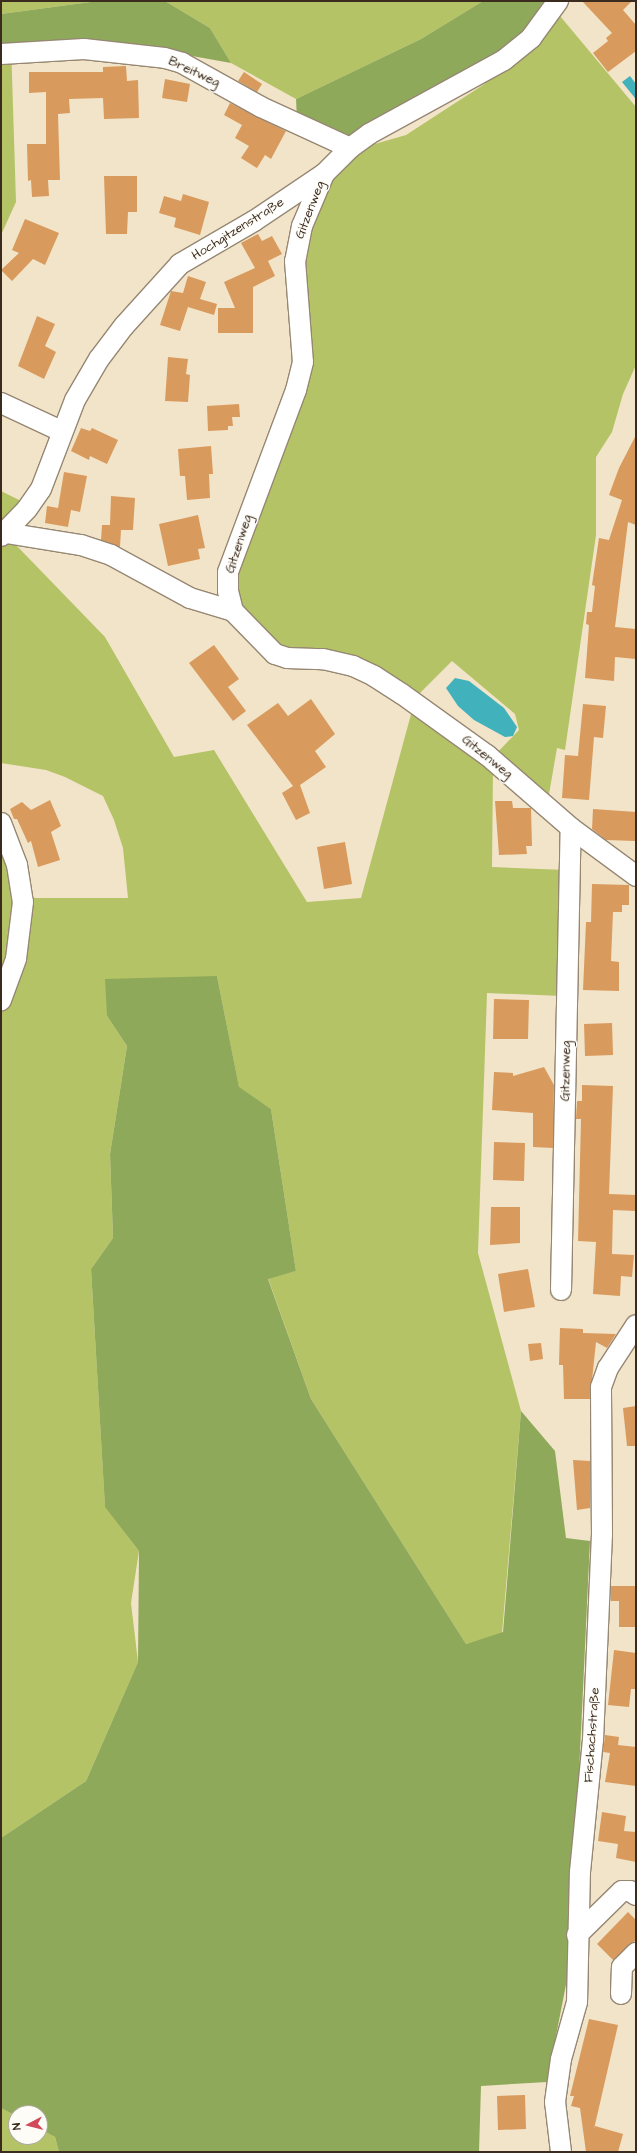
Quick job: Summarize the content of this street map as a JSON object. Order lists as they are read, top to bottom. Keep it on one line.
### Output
{"streets":{"street":["Breitweg","Gitzenweg","Hochgitzenstraße","Fischachstraße"]},"crossings":[["Breitweg","Hochgitzenstraße"],["Gitzenweg","Hochgitzenstraße"]],"north":"left"}
